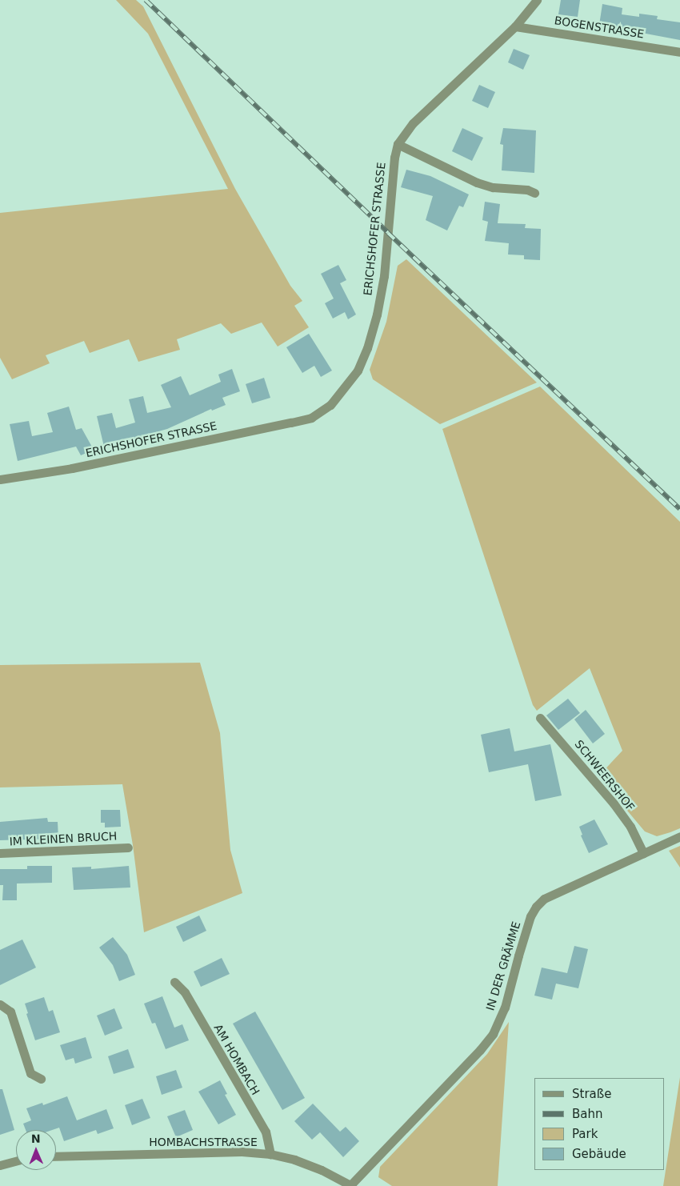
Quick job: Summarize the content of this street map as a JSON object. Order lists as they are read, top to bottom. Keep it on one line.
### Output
{"streets":{"street":["BOGENSTRASSE","ERICHSHOFER STRASSE","SCHWEERSHOF","IM KLEINEN BRUCH","IN DER GRÄMME","AM HOMBACH","HOMBACHSTRASSE"]},"crossings":[["BOGENSTRASSE","ERICHSHOFER STRASSE"],["SCHWEERSHOF","IN DER GRÄMME"],["IN DER GRÄMME","HOMBACHSTRASSE"],["AM HOMBACH","HOMBACHSTRASSE"]],"legend":["Straße","Bahn","Park","Gebäude"],"north":"top"}
